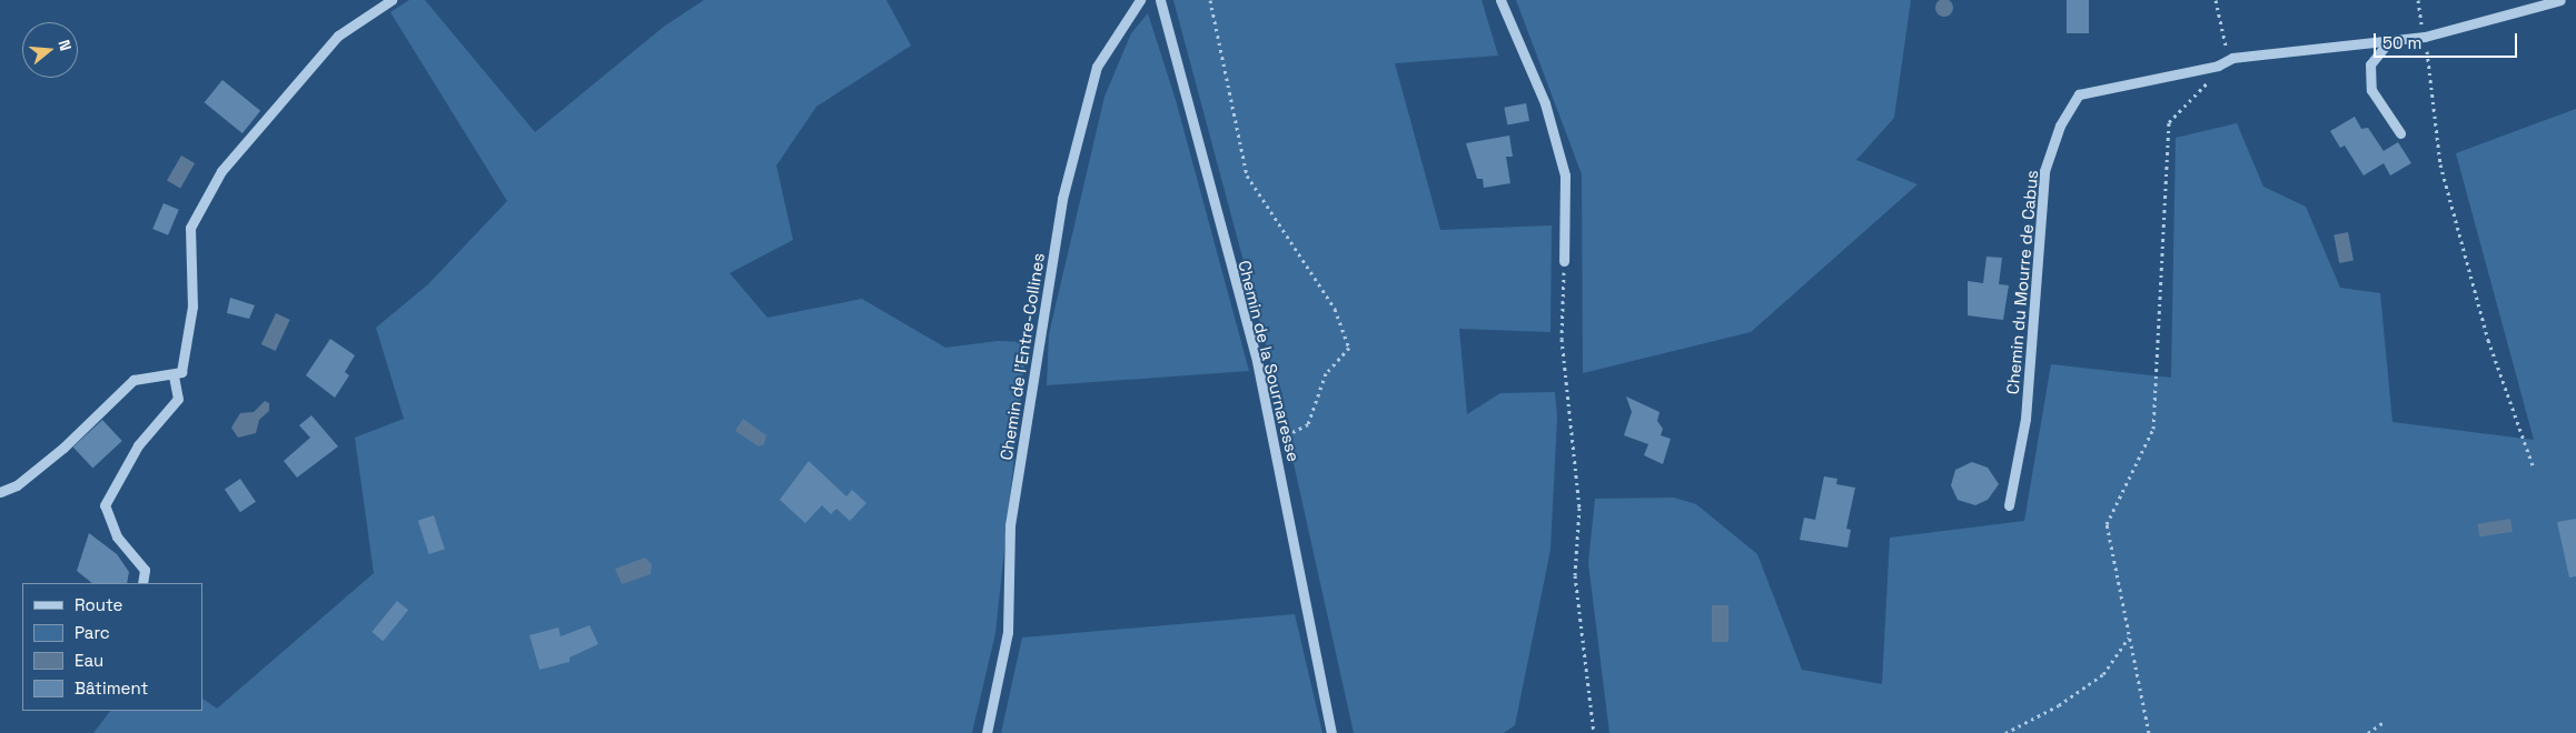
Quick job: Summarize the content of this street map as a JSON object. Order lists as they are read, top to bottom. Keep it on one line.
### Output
{"streets":{"street":["Chemin du Mourre de Cabus","Chemin de l'Entre-Collines","Chemin de la Sournaresse"]},"legend":["Route","Parc","Eau","Bâtiment"],"scale_bar":"50 m","north":"right"}
